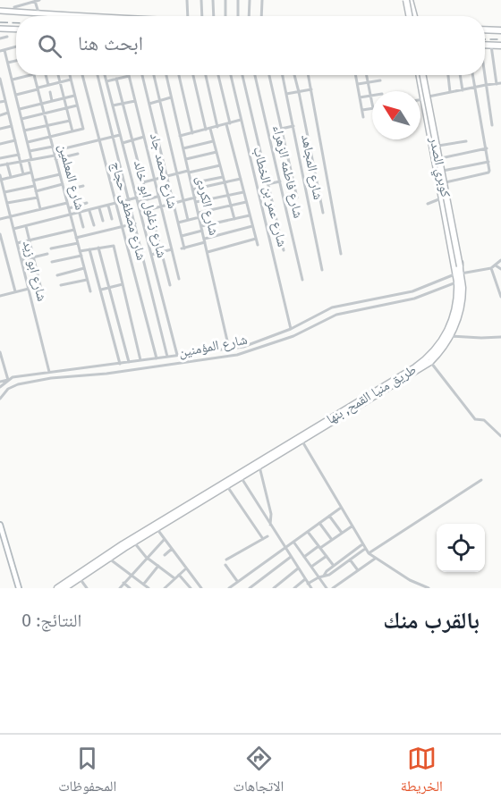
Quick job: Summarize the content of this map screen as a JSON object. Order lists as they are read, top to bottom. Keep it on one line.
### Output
{"streets":{"highway":["كوبري الصدر","طريق منيا القمح, بنها"],"street":["شارع المجاهد","شارع محمد جاد","شارع فاطمه الزهراء","شارع المعلمين","شارع عمر بن الخطاب","شارع الكردى","شارع زغلول ابو خالد","شارع مصطفى حجاج","شارع ابو زيد","شارع المؤمنين"]},"crossings":[["كوبري الصدر","طريق منيا القمح, بنها"],["شارع عمر بن الخطاب","شارع المؤمنين"],["شارع الكردى","شارع المؤمنين"],["شارع زغلول ابو خالد","شارع المؤمنين"],["شارع مصطفى حجاج","شارع المؤمنين"],["شارع ابو زيد","شارع المؤمنين"],["شارع المؤمنين","طريق منيا القمح, بنها"]],"north":"top left","page":{"search":"ابحث هنا","heading":["بالقرب منك","النتائج: 0"],"nav":["الخريطة","الاتجاهات","المحفوظات"]}}
